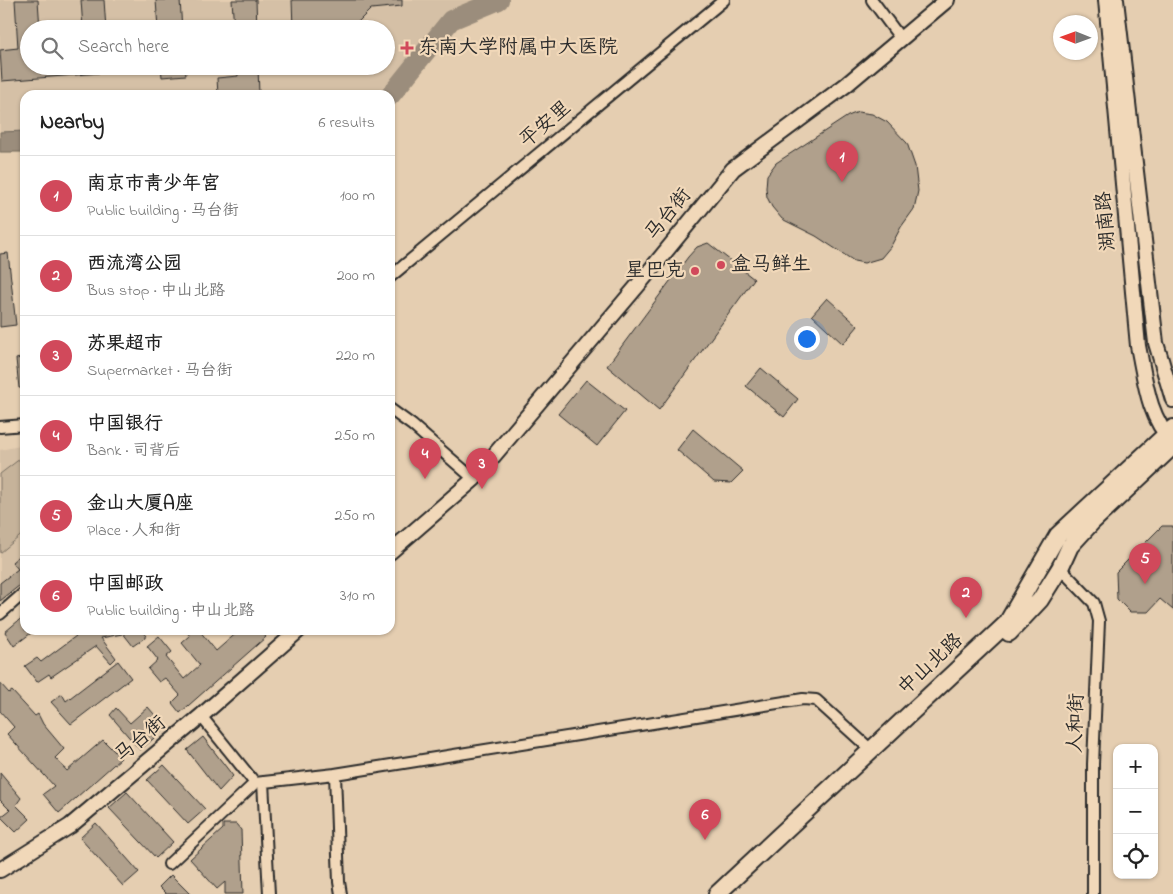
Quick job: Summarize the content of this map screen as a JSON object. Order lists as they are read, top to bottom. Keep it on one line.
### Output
{"streets":{"main road":["中山北路"],"street":["平安里","马台街","湖南路","人和街"]},"crossings":[["湖南路","中山北路"],["中山北路","人和街"]],"places":{"health":["东南大学附属中大医院"],"other":["盒马鲜生","星巴克"]},"north":"left","page":{"search":"Search here","heading":["Nearby","6 results"],"pins":["1","4","3","5","2","6"],"list":[{"mark":"1","name":"南京市青少年宫","note":"Public building · 马台街","value":"100 m"},{"mark":"2","name":"西流湾公园","note":"Bus stop · 中山北路","value":"200 m"},{"mark":"3","name":"苏果超市","note":"Supermarket · 马台街","value":"220 m"},{"mark":"4","name":"中国银行","note":"Bank · 司背后","value":"250 m"},{"mark":"5","name":"金山大厦A座","note":"Place · 人和街","value":"250 m"},{"mark":"6","name":"中国邮政","note":"Public building · 中山北路","value":"310 m"}],"map_buttons":["+","−"]}}
